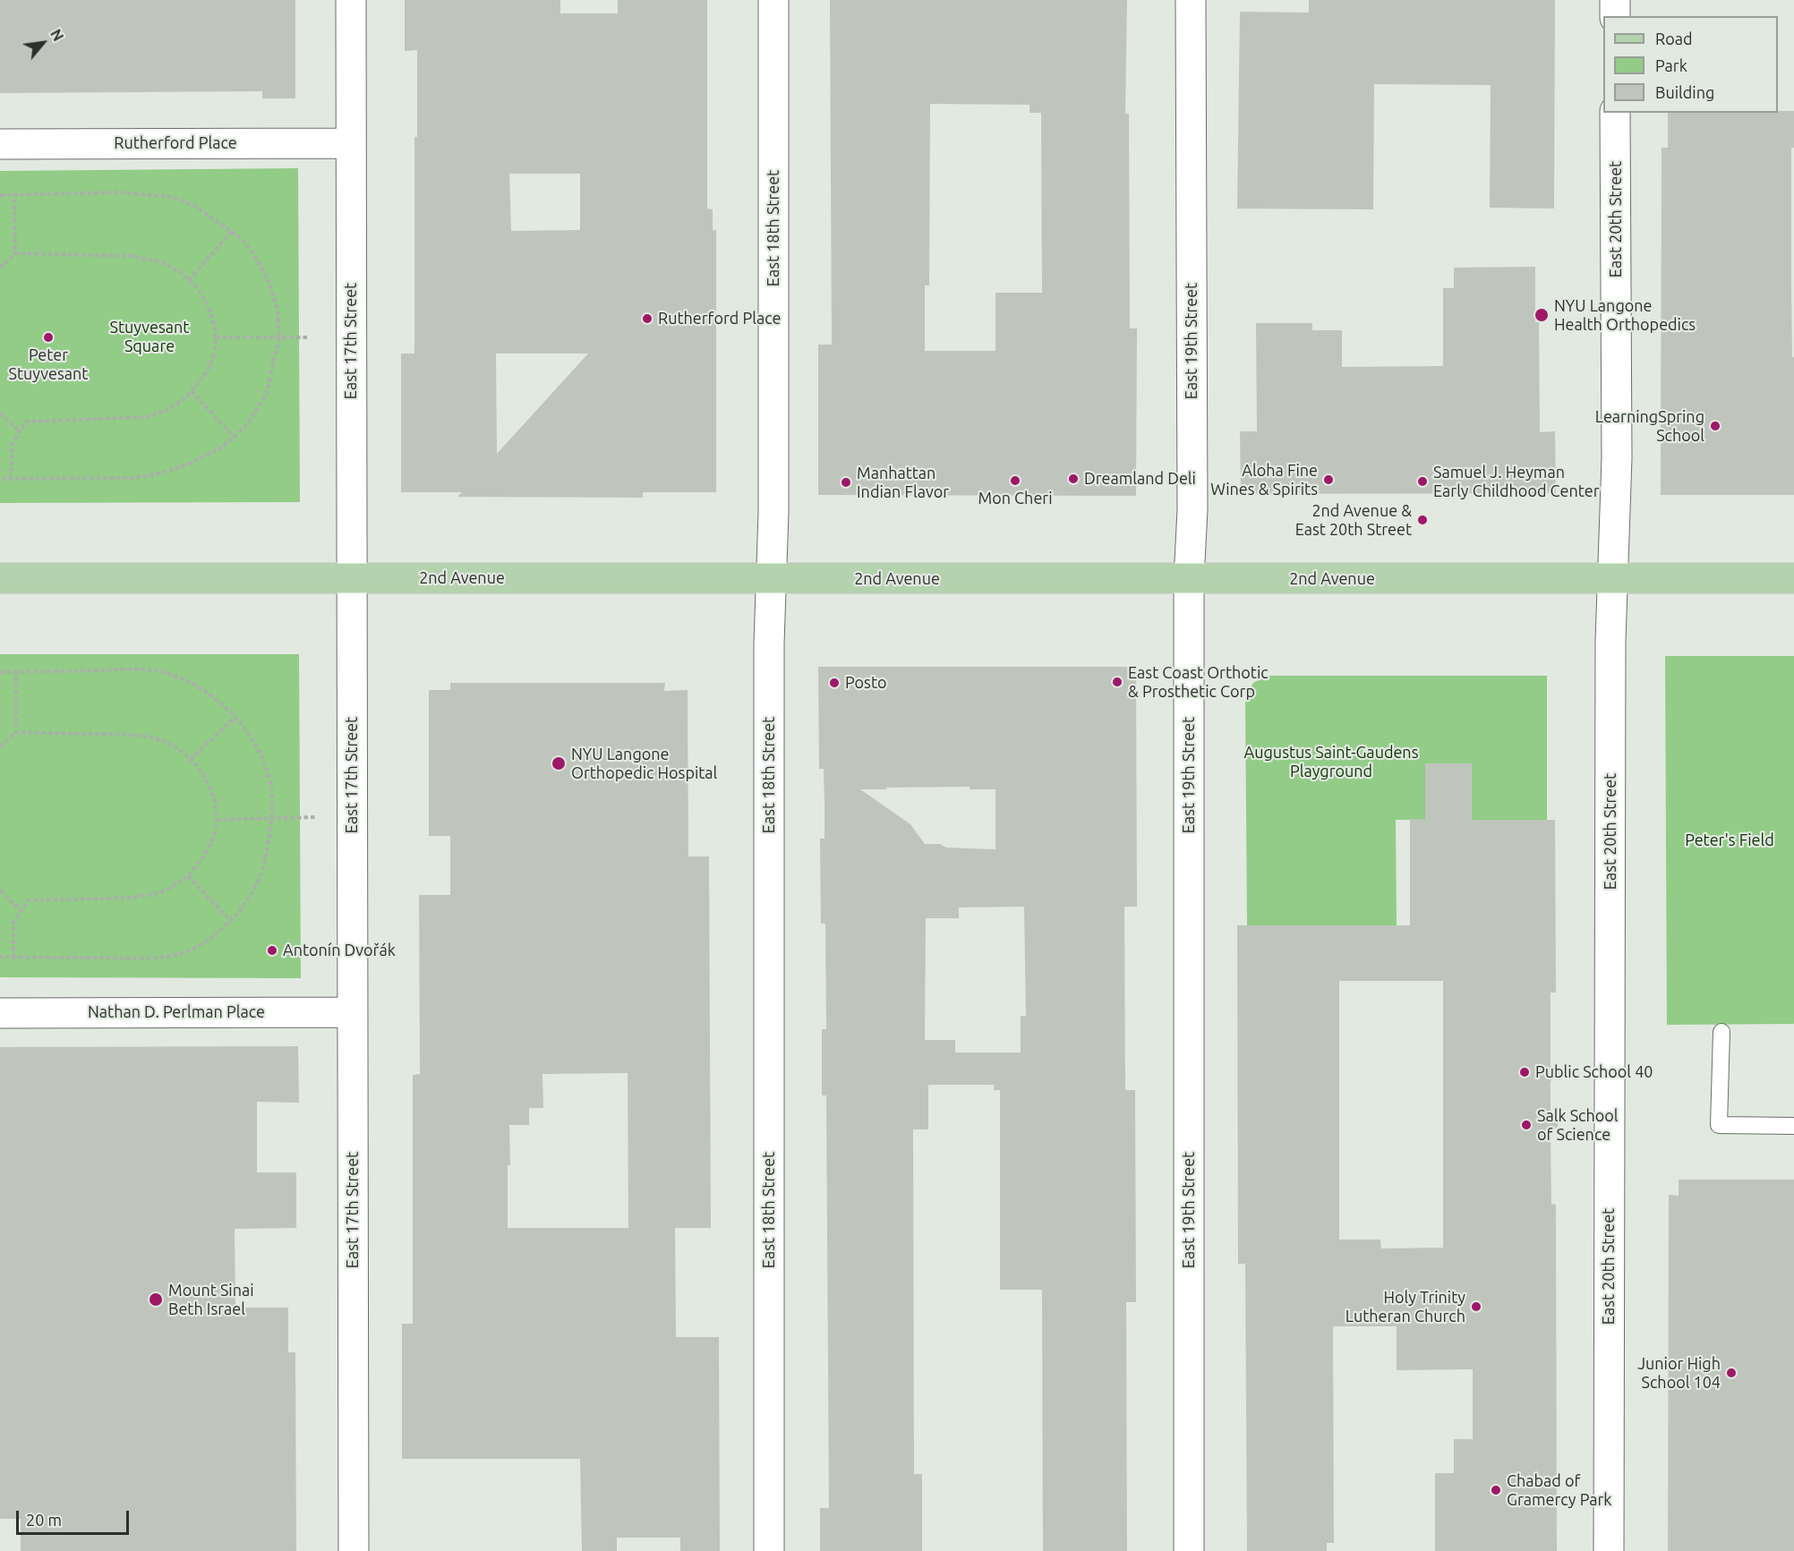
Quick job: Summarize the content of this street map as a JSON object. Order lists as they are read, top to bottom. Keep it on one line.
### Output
{"streets":{"main road":["2nd Avenue"],"street":["Rutherford Place","East 20th Street","East 18th Street","East 17th Street","East 19th Street","Nathan D. Perlman Place"]},"crossings":[["Rutherford Place","East 17th Street"],["East 20th Street","2nd Avenue"],["East 18th Street","2nd Avenue"],["East 17th Street","2nd Avenue"],["East 17th Street","Nathan D. Perlman Place"],["East 19th Street","2nd Avenue"]],"parks":["Stuyvesant Square","Augustus Saint-Gaudens Playground","Peter's Field"],"places":["NYU Langone Health Orthopedics","Rutherford Place","Peter Stuyvesant","LearningSpring School","Dreamland Deli","Aloha Fine Wines & Spirits","Mon Cheri","Samuel J. Heyman Early Childhood Center","Manhattan Indian Flavor","2nd Avenue & East 20th Street","East Coast Orthotic & Prosthetic Corp","Posto","NYU Langone Orthopedic Hospital","Antonín Dvořák","Public School 40","Salk School of Science","Mount Sinai Beth Israel","Holy Trinity Lutheran Church","Junior High School 104","Chabad of Gramercy Park"],"legend":["Road","Park","Building"],"scale_bar":"20 m","north":"top right"}
